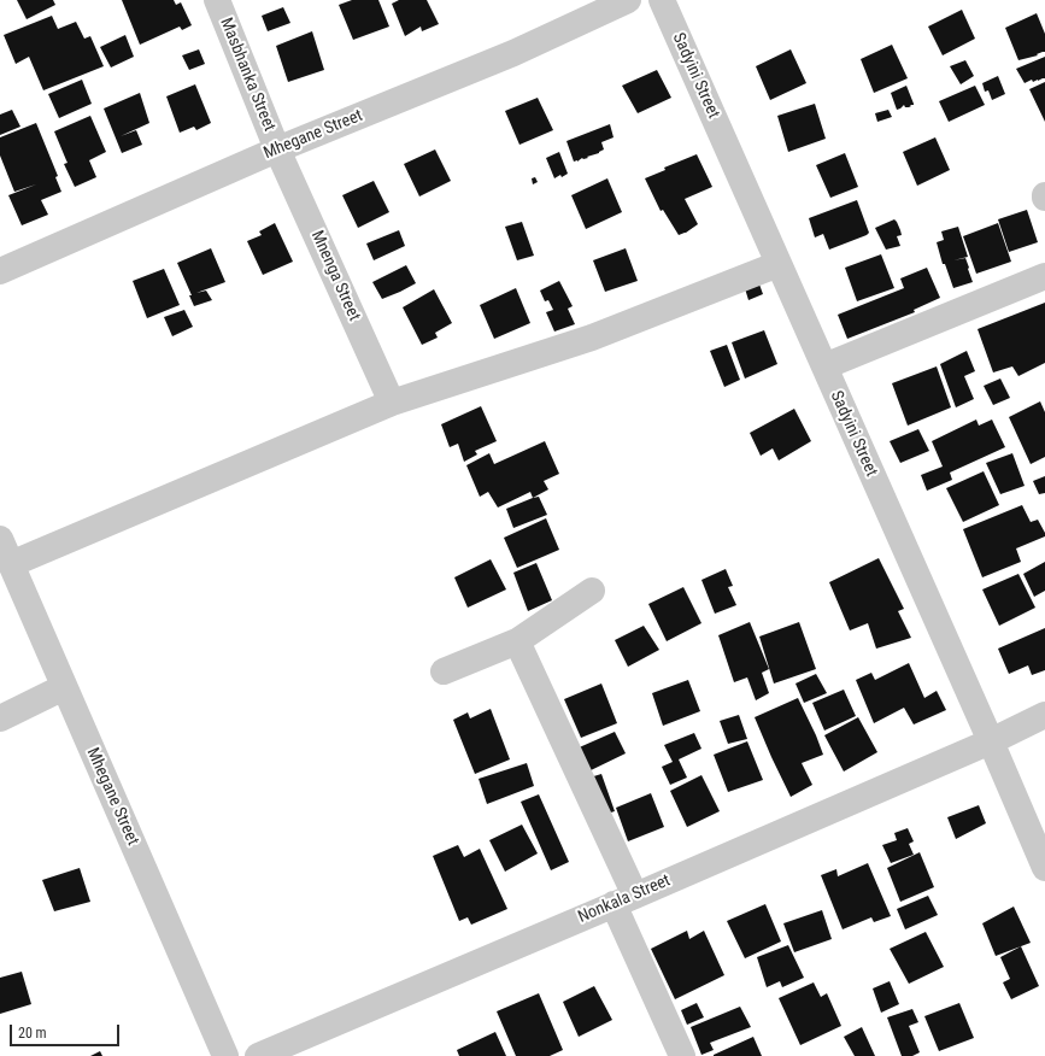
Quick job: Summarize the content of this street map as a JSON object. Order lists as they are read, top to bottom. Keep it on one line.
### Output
{"streets":{"street":["Masbhanka Street","Sadyini Street","Mhegane Street","Mnenga Street","Nonkala Street"]},"crossings":[["Masbhanka Street","Mhegane Street"],["Masbhanka Street","Mnenga Street"],["Sadyini Street","Nonkala Street"],["Mhegane Street","Mnenga Street"]],"scale_bar":"20 m"}
